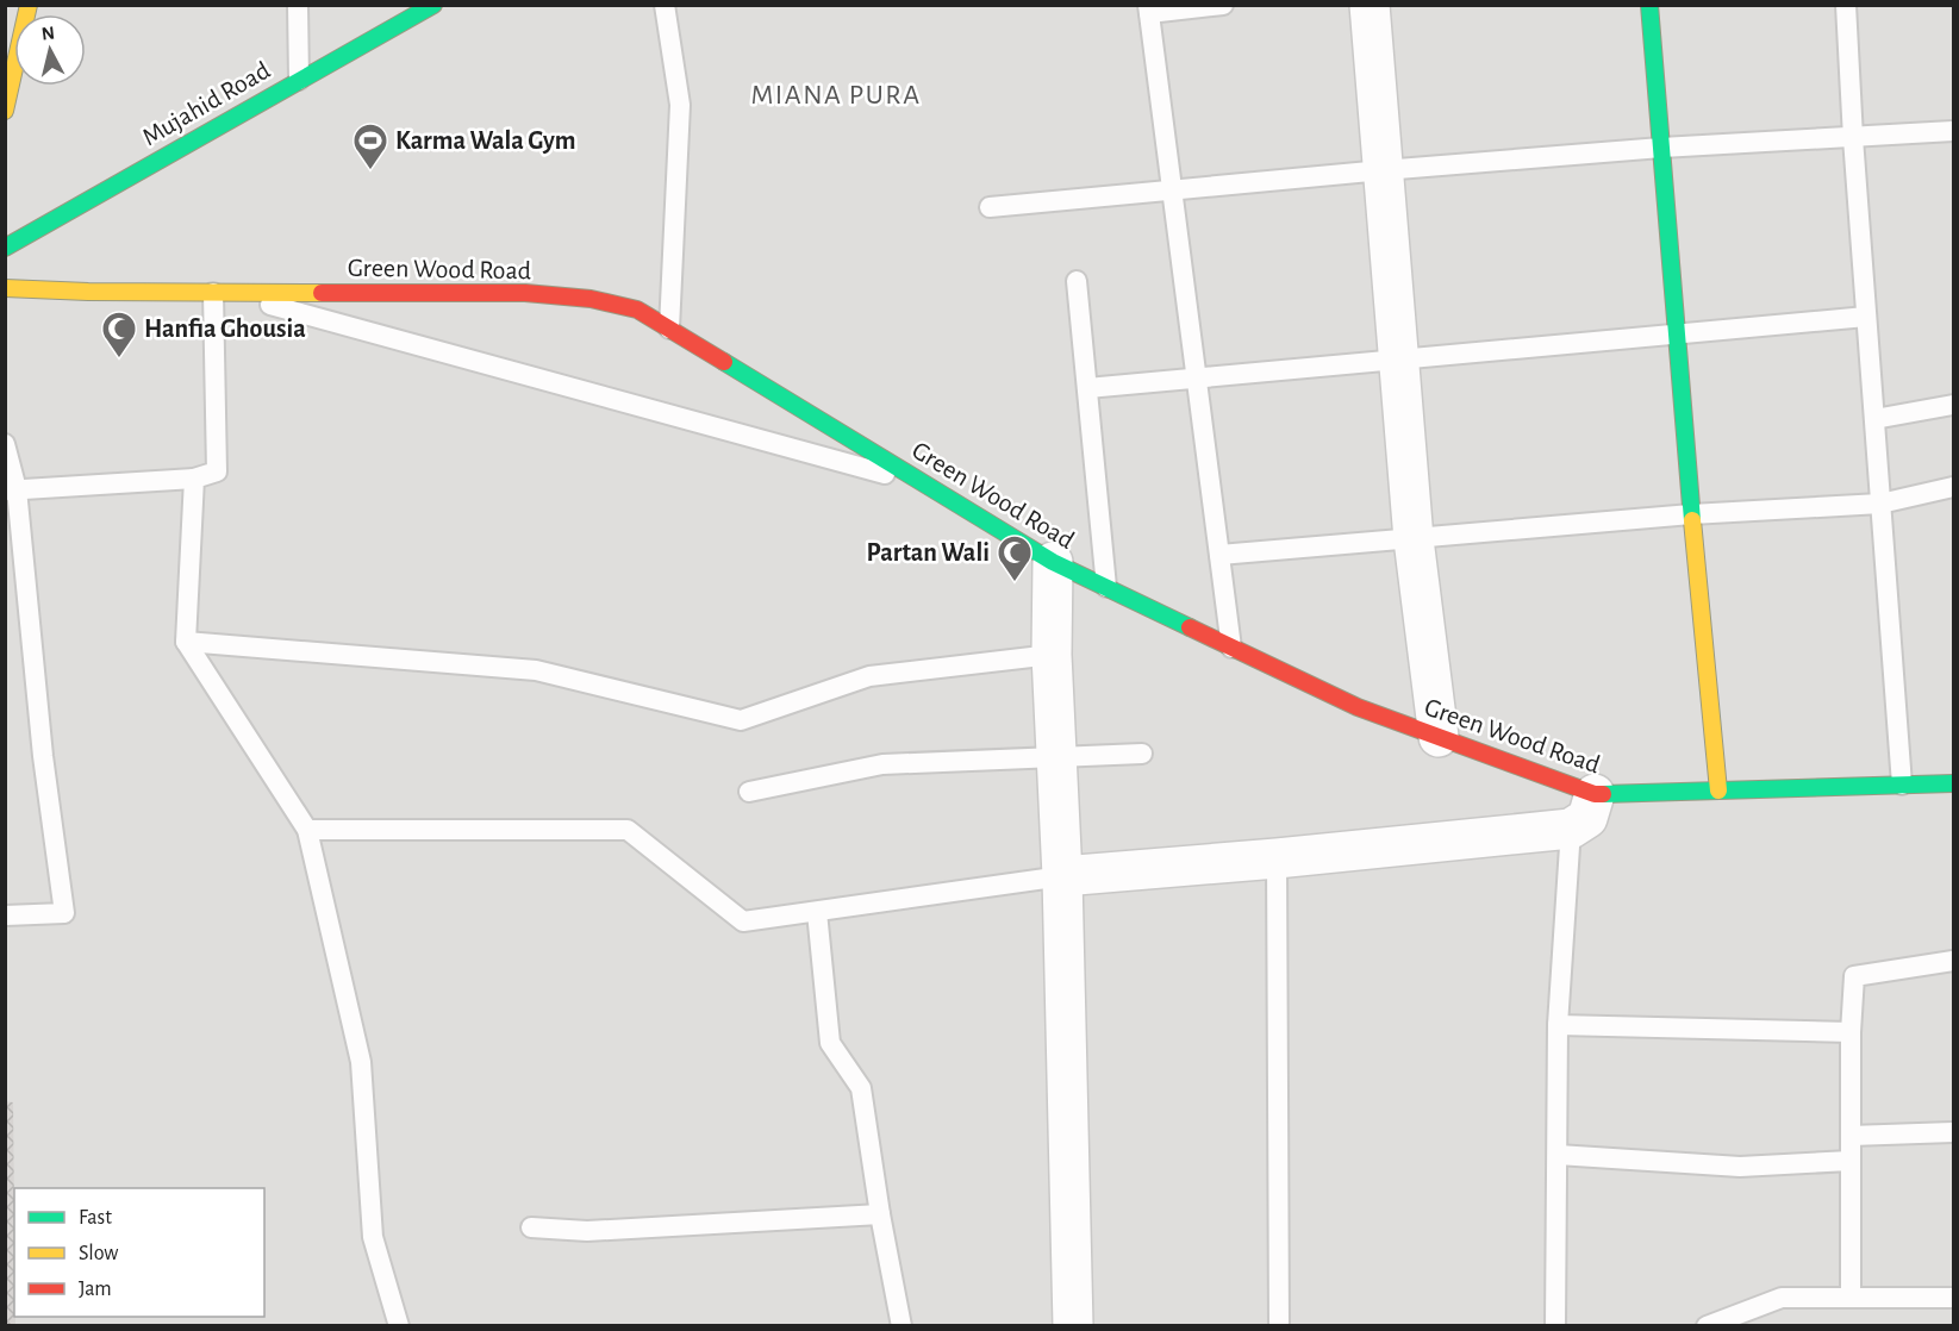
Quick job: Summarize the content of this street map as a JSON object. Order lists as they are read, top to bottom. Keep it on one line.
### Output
{"streets":{"street":["Mujahid Road","Green Wood Road"]},"districts":["MIANA PURA"],"places":{"sports":["Karma Wala Gym"],"mosque":["Hanfia Ghousia","Partan Wali"]},"legend":["Fast","Slow","Jam"],"north":"top"}
